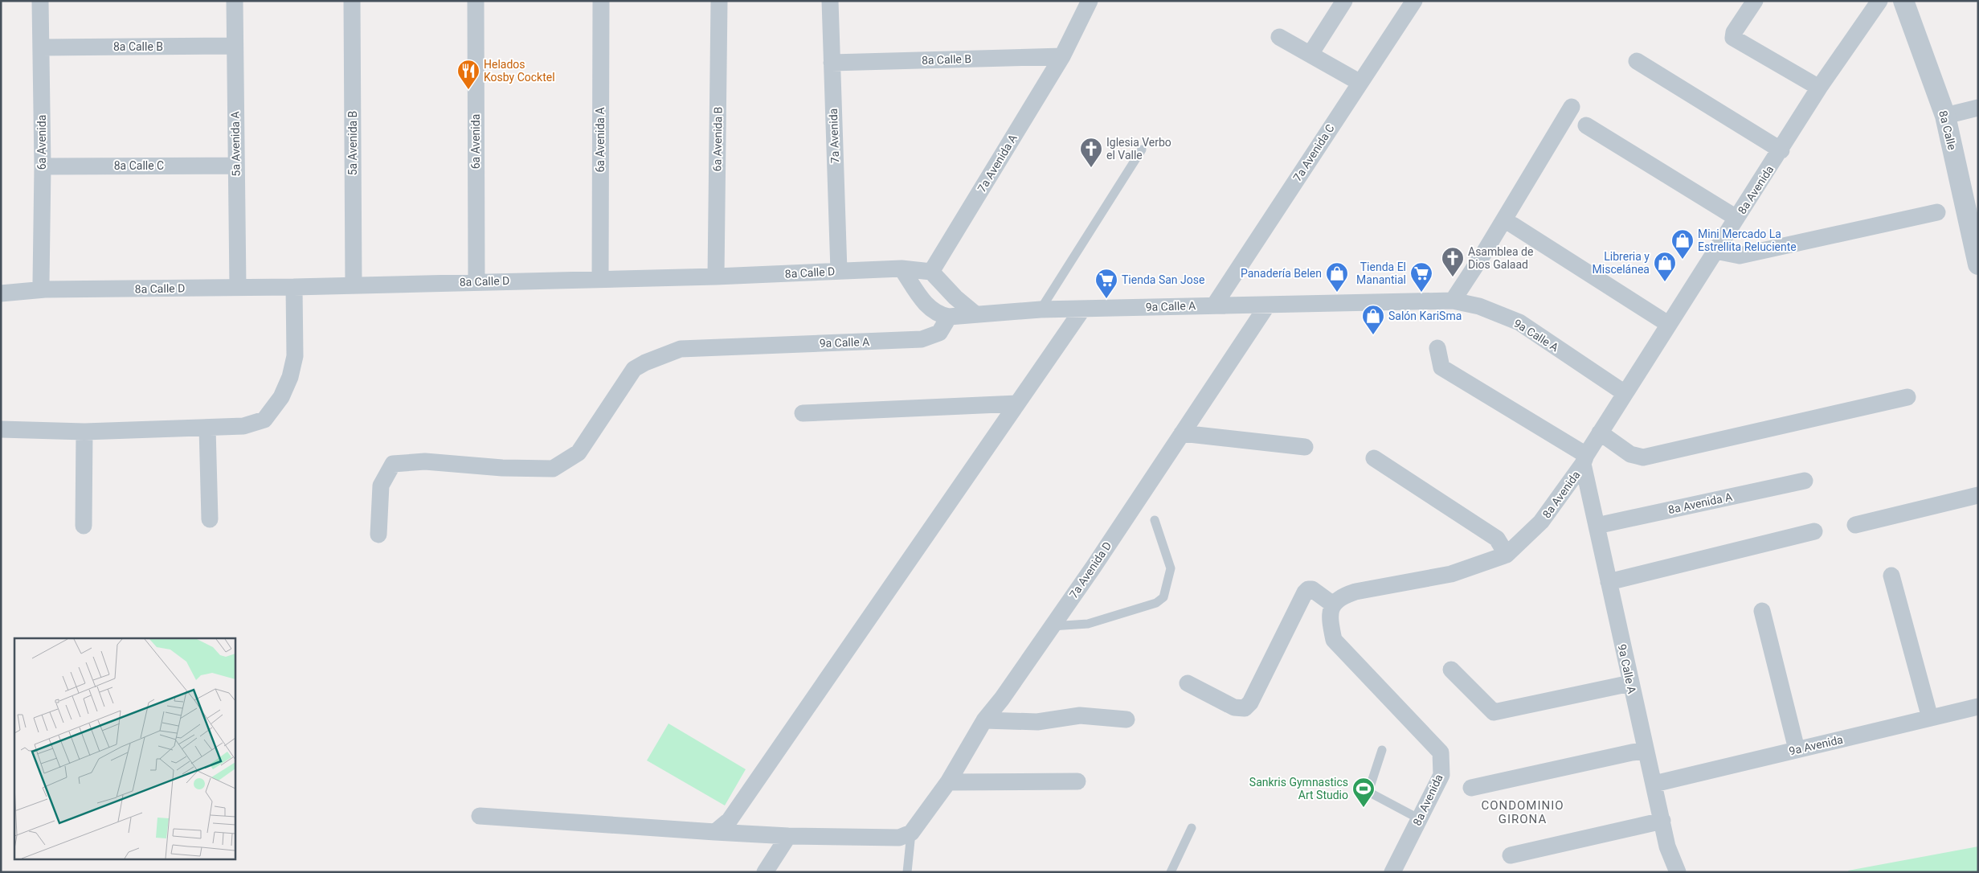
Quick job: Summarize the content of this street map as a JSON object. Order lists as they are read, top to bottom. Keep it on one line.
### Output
{"streets":{"street":["8a Calle B","8a Calle","7a Avenida","6a Avenida B","6a Avenida A","6a Avenida","5a Avenida B","5a Avenida A","7a Avenida C","7a Avenida A","8a Calle C","8a Avenida","8a Calle D","9a Calle A","8a Avenida A","7a Avenida D","9a Avenida"]},"crossings":[["8a Calle B","7a Avenida"],["8a Calle B","6a Avenida"],["8a Calle B","5a Avenida A"],["8a Calle B","7a Avenida A"],["7a Avenida","8a Calle D"],["6a Avenida B","8a Calle D"],["6a Avenida A","8a Calle D"],["6a Avenida","8a Calle C"],["6a Avenida","8a Calle D"],["5a Avenida B","8a Calle D"],["5a Avenida A","8a Calle C"],["5a Avenida A","8a Calle D"],["7a Avenida C","9a Calle A"],["7a Avenida A","8a Calle D"],["8a Avenida","9a Calle A"],["9a Calle A","8a Avenida A"],["9a Calle A","7a Avenida D"],["9a Calle A","9a Avenida"]],"districts":["CONDOMINIO GIRONA"],"places":{"restaurant":["Helados Kosby Cocktel"],"church":["Iglesia Verbo el Valle","Asamblea de Dios Galaad"],"shop":["Mini Mercado La Estrellita Reluciente","Libreria y Miscelánea","Panadería Belen","Salón KariSma"],"supermarket":["Tienda El Manantial","Tienda San Jose"],"sports":["Sankris Gymnastics Art Studio"]}}
